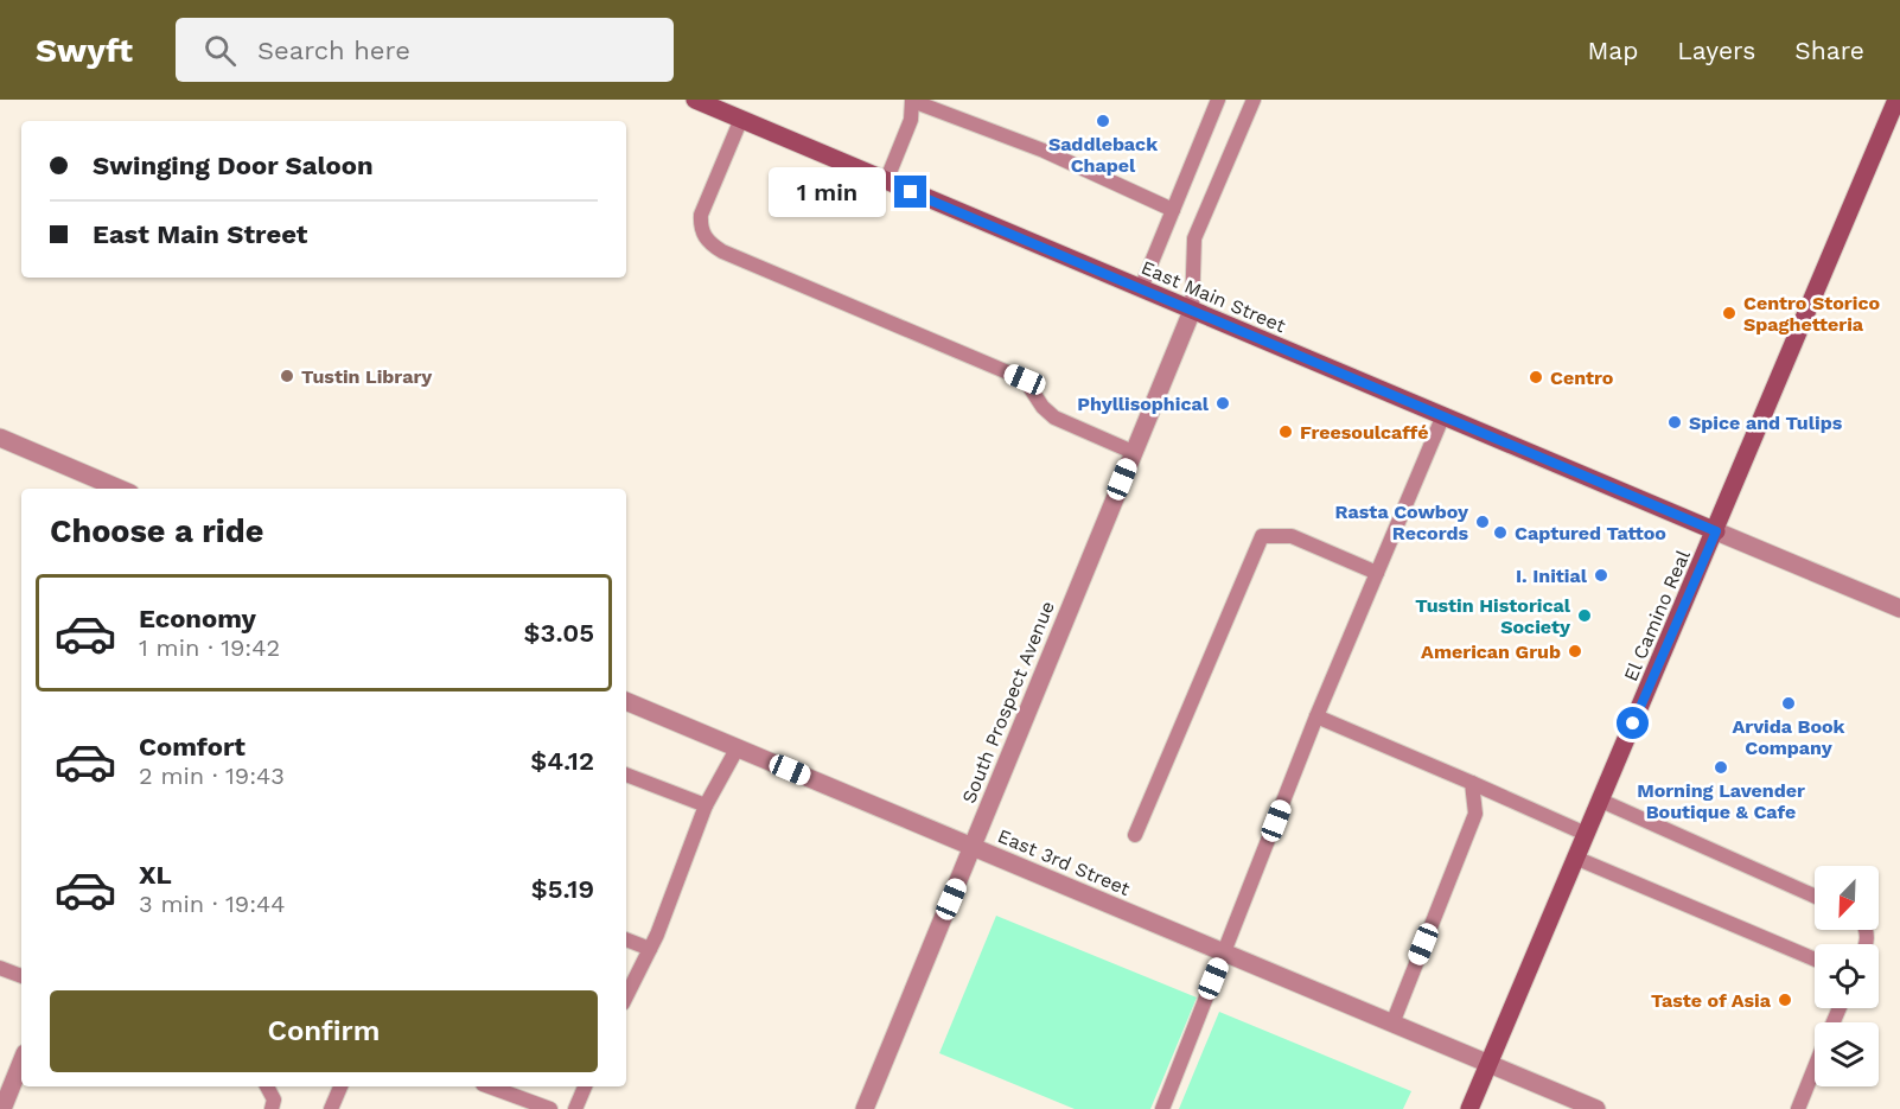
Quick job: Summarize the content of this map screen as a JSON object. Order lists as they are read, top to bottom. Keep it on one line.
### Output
{"streets":{"main road":["East Main Street","El Camino Real"],"street":["South Prospect Avenue","East 3rd Street"]},"crossings":[["East Main Street","El Camino Real"],["East Main Street","South Prospect Avenue"],["El Camino Real","East 3rd Street"],["South Prospect Avenue","East 3rd Street"]],"places":["Saddleback Chapel","Centro Storico Spaghetteria","Tustin Library","Centro","Phyllisophical","Spice and Tulips","Freesoulcaffé","Rasta Cowboy Records","Captured Tattoo","I. Initial","Tustin Historical Society","American Grub","Arvida Book Company","Morning Lavender Boutique & Cafe","Taste of Asia"],"north":"bottom left","page":{"header":"Swyft","search":"Search here","nav":["Map","Layers","Share"],"banner":["Swinging Door Saloon","East Main Street"],"bubble":"1 min","heading":"Choose a ride","list":[{"name":"Economy","note":"1 min · 19:42","value":"$3.05"},{"name":"Comfort","note":"2 min · 19:43","value":"$4.12"},{"name":"XL","note":"3 min · 19:44","value":"$5.19"}],"buttons":"Confirm"}}
